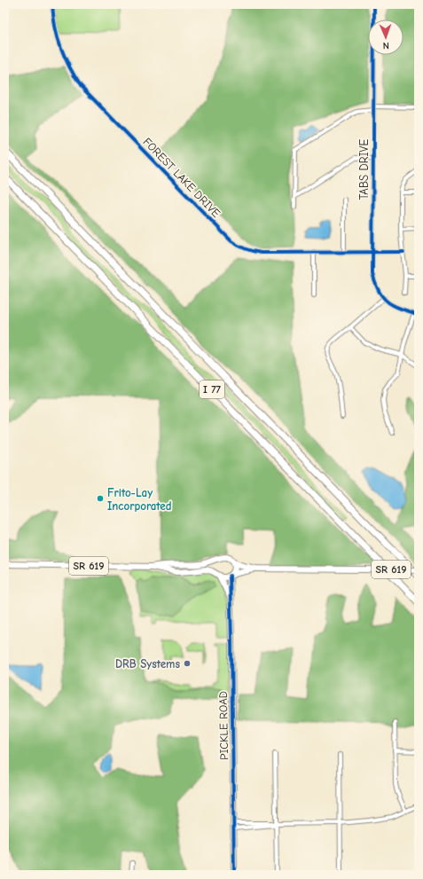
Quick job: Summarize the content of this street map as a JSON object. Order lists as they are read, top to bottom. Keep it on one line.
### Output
{"streets":{"highway":["I 77"],"main road":["SR 619","PICKLE ROAD"],"street":["TABS DRIVE","FOREST LAKE DRIVE"]},"crossings":[["TABS DRIVE","FOREST LAKE DRIVE"]],"places":["Frito-Lay Incorporated","DRB Systems"],"north":"bottom"}
